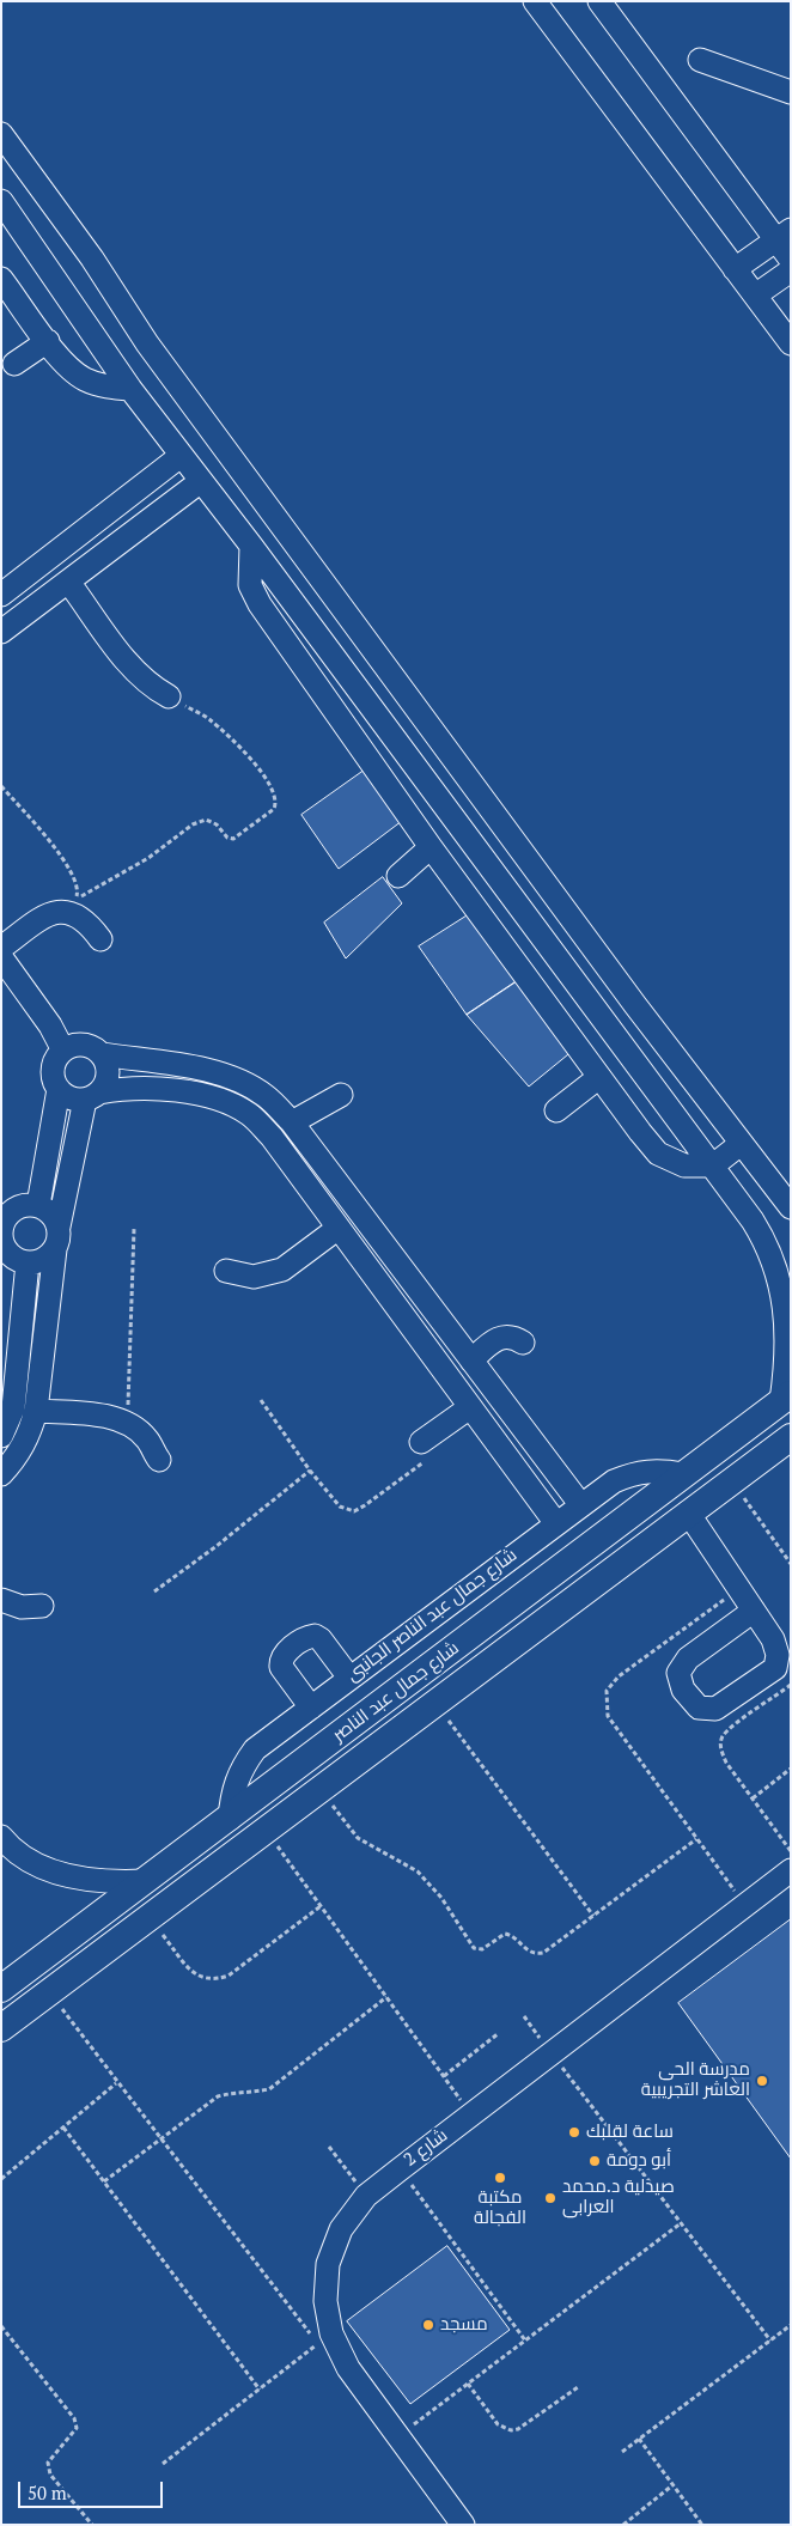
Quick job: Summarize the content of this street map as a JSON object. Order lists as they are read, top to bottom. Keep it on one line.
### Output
{"streets":{"main road":["شارع جمال عبد الناصر"],"street":["شارع جمال عبد الناصر الجانبى","شارع 2"]},"crossings":[["شارع جمال عبد الناصر الجانبى","شارع جمال عبد الناصر"]],"places":["مدرسة الحى العاشر التجريبية","ساعة لقلبك","أبو دومة","مكتبة الفجالة","صيدلية د.محمد العرابى","مسجد"],"scale_bar":"50 m"}
